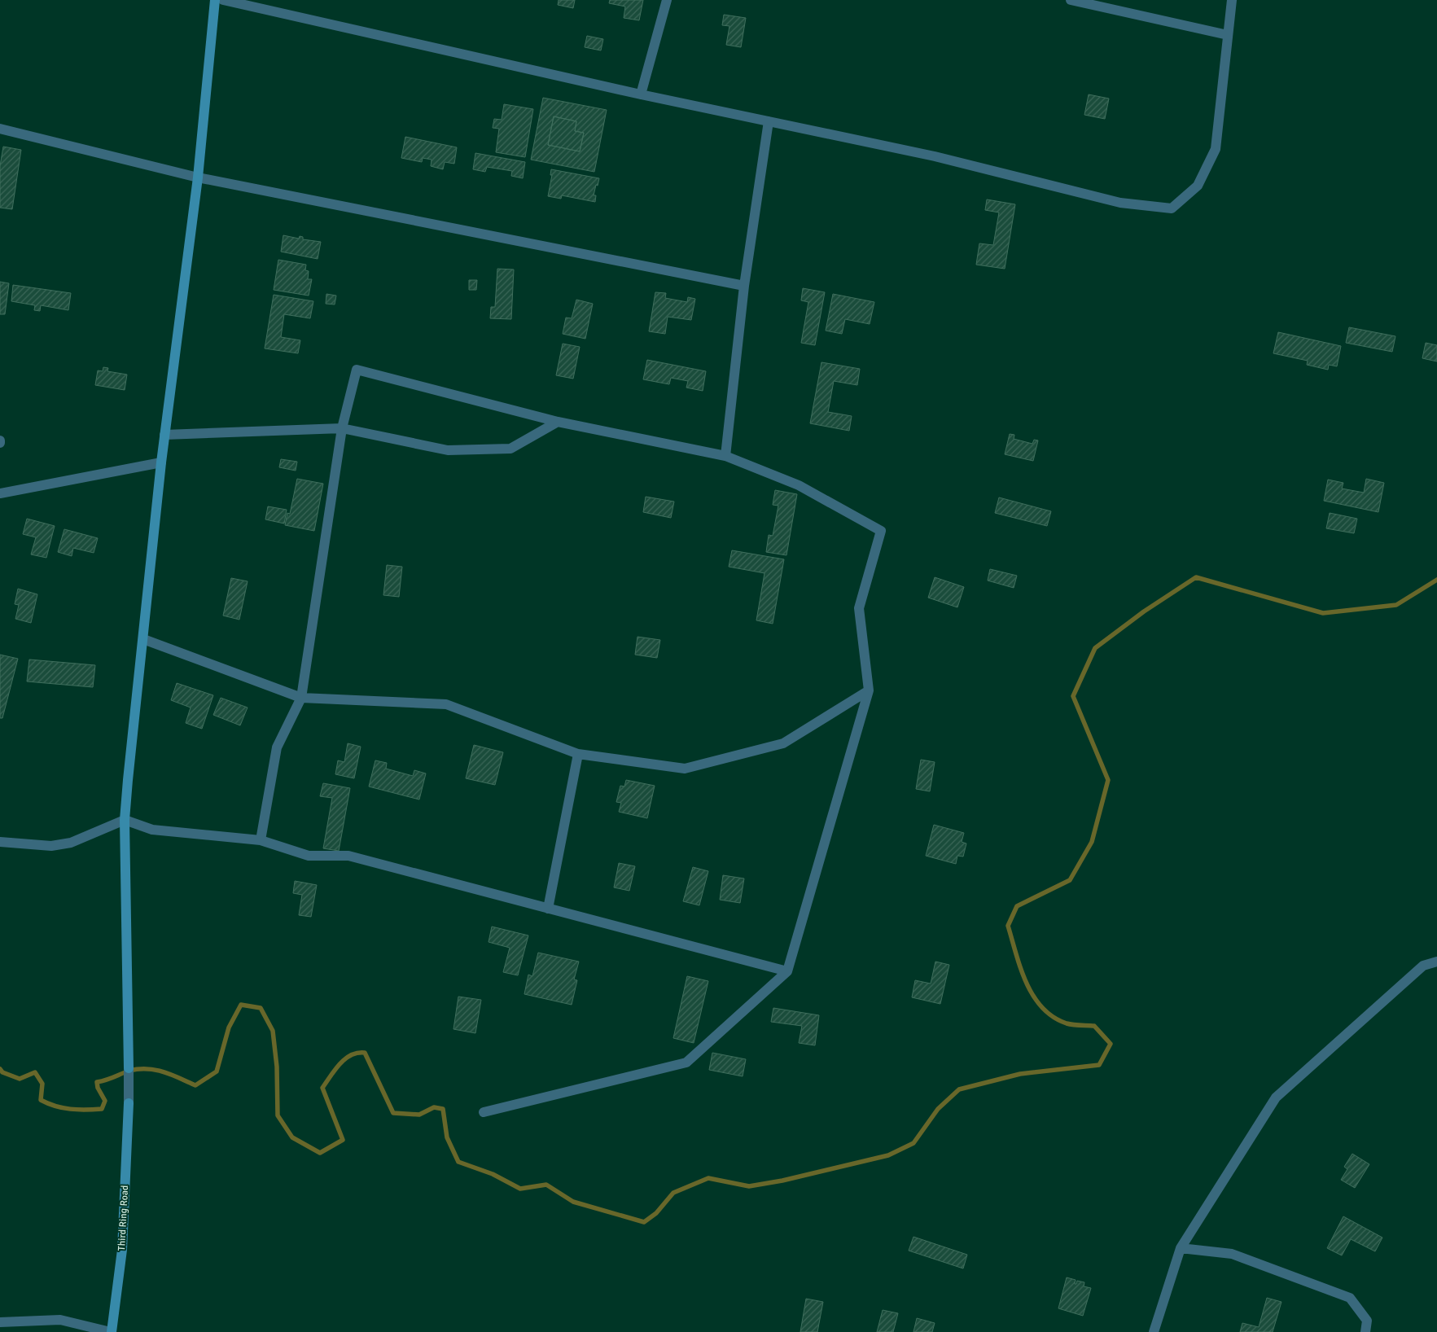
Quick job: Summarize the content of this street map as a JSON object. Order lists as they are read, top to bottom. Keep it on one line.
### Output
{"streets":{"street":["Third Ring Road"]}}
